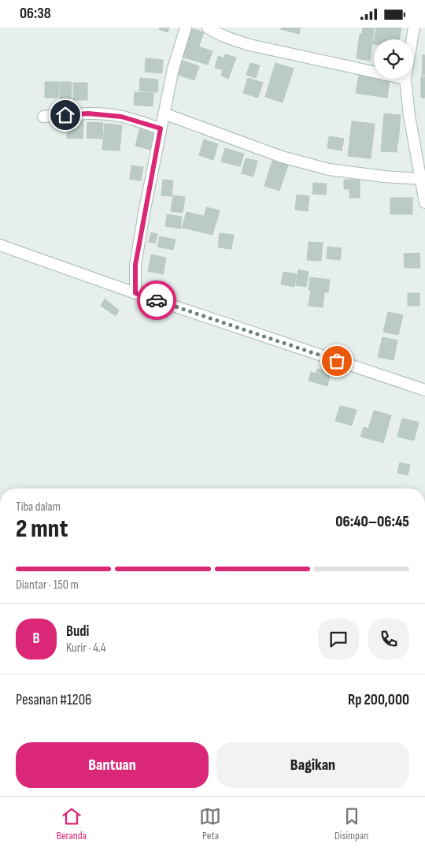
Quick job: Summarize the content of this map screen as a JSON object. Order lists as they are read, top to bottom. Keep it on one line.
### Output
{"page":{"status":"06:38","heading":["2 mnt","Tiba dalam","06:40–06:45"],"panel":["Budi","Kurir · 4.4","Pesanan #1206","Rp 200,000"],"bar":"Diantar · 150 m","round":"B","buttons":["Bantuan","Bagikan"],"tabs":["Beranda","Peta","Disimpan"]}}
